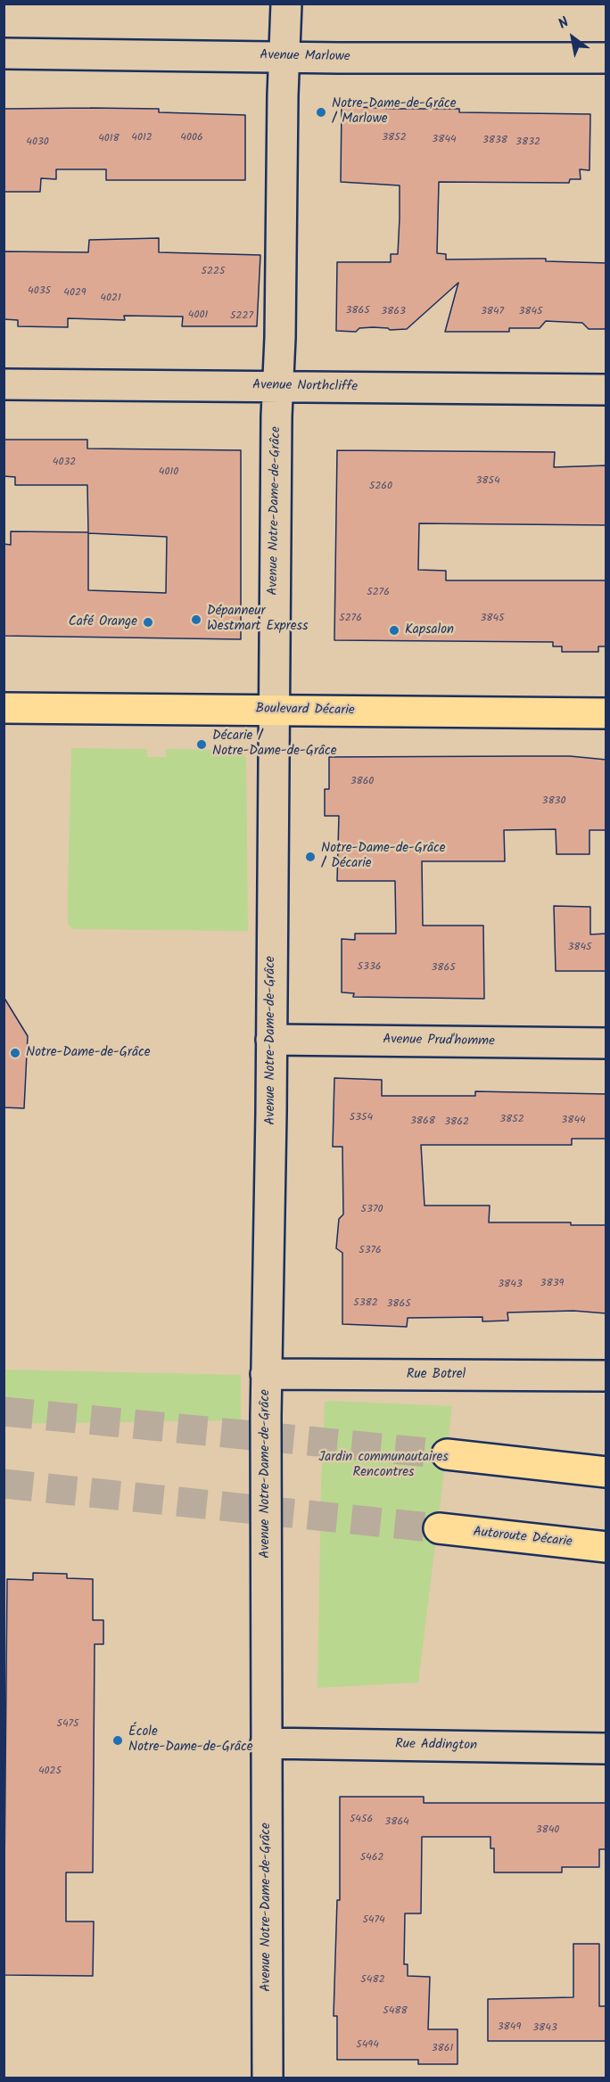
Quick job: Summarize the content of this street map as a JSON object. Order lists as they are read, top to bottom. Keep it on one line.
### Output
{"streets":{"main road":["Boulevard Décarie","Autoroute Décarie"],"street":["Avenue Marlowe","Avenue Northcliffe","Avenue Notre-Dame-de-Grâce","Avenue Prud'homme","Rue Botrel","Rue Addington"]},"crossings":[["Avenue Marlowe","Avenue Notre-Dame-de-Grâce"],["Avenue Northcliffe","Avenue Notre-Dame-de-Grâce"],["Avenue Notre-Dame-de-Grâce","Boulevard Décarie"],["Avenue Notre-Dame-de-Grâce","Avenue Prud'homme"],["Avenue Notre-Dame-de-Grâce","Rue Botrel"],["Avenue Notre-Dame-de-Grâce","Rue Addington"]],"parks":["Jardin communautaires Rencontres"],"places":["Notre-Dame-de-Grâce / Marlowe","Dépanneur Westmart Express","Café Orange","Kapsalon","Décarie / Notre-Dame-de-Grâce","Notre-Dame-de-Grâce / Décarie","Notre-Dame-de-Grâce","École Notre-Dame-de-Grâce"],"house_numbers":["4012","4006","3852","4018","3844","3838","4030","3832","5225","4035","4029","4021","3865","3863","3847","3845","4001","5227","4032","4010","3854","5260","5276","5276","3845","3860","3830","3845","5336","3865","5354","3852","3844","3868","3862","5370","5376","3839","3843","5382","3865","5475","4025","5456","3864","3840","5462","5474","5482","5488","3849","3843","5494","3861"],"north":"top left"}
